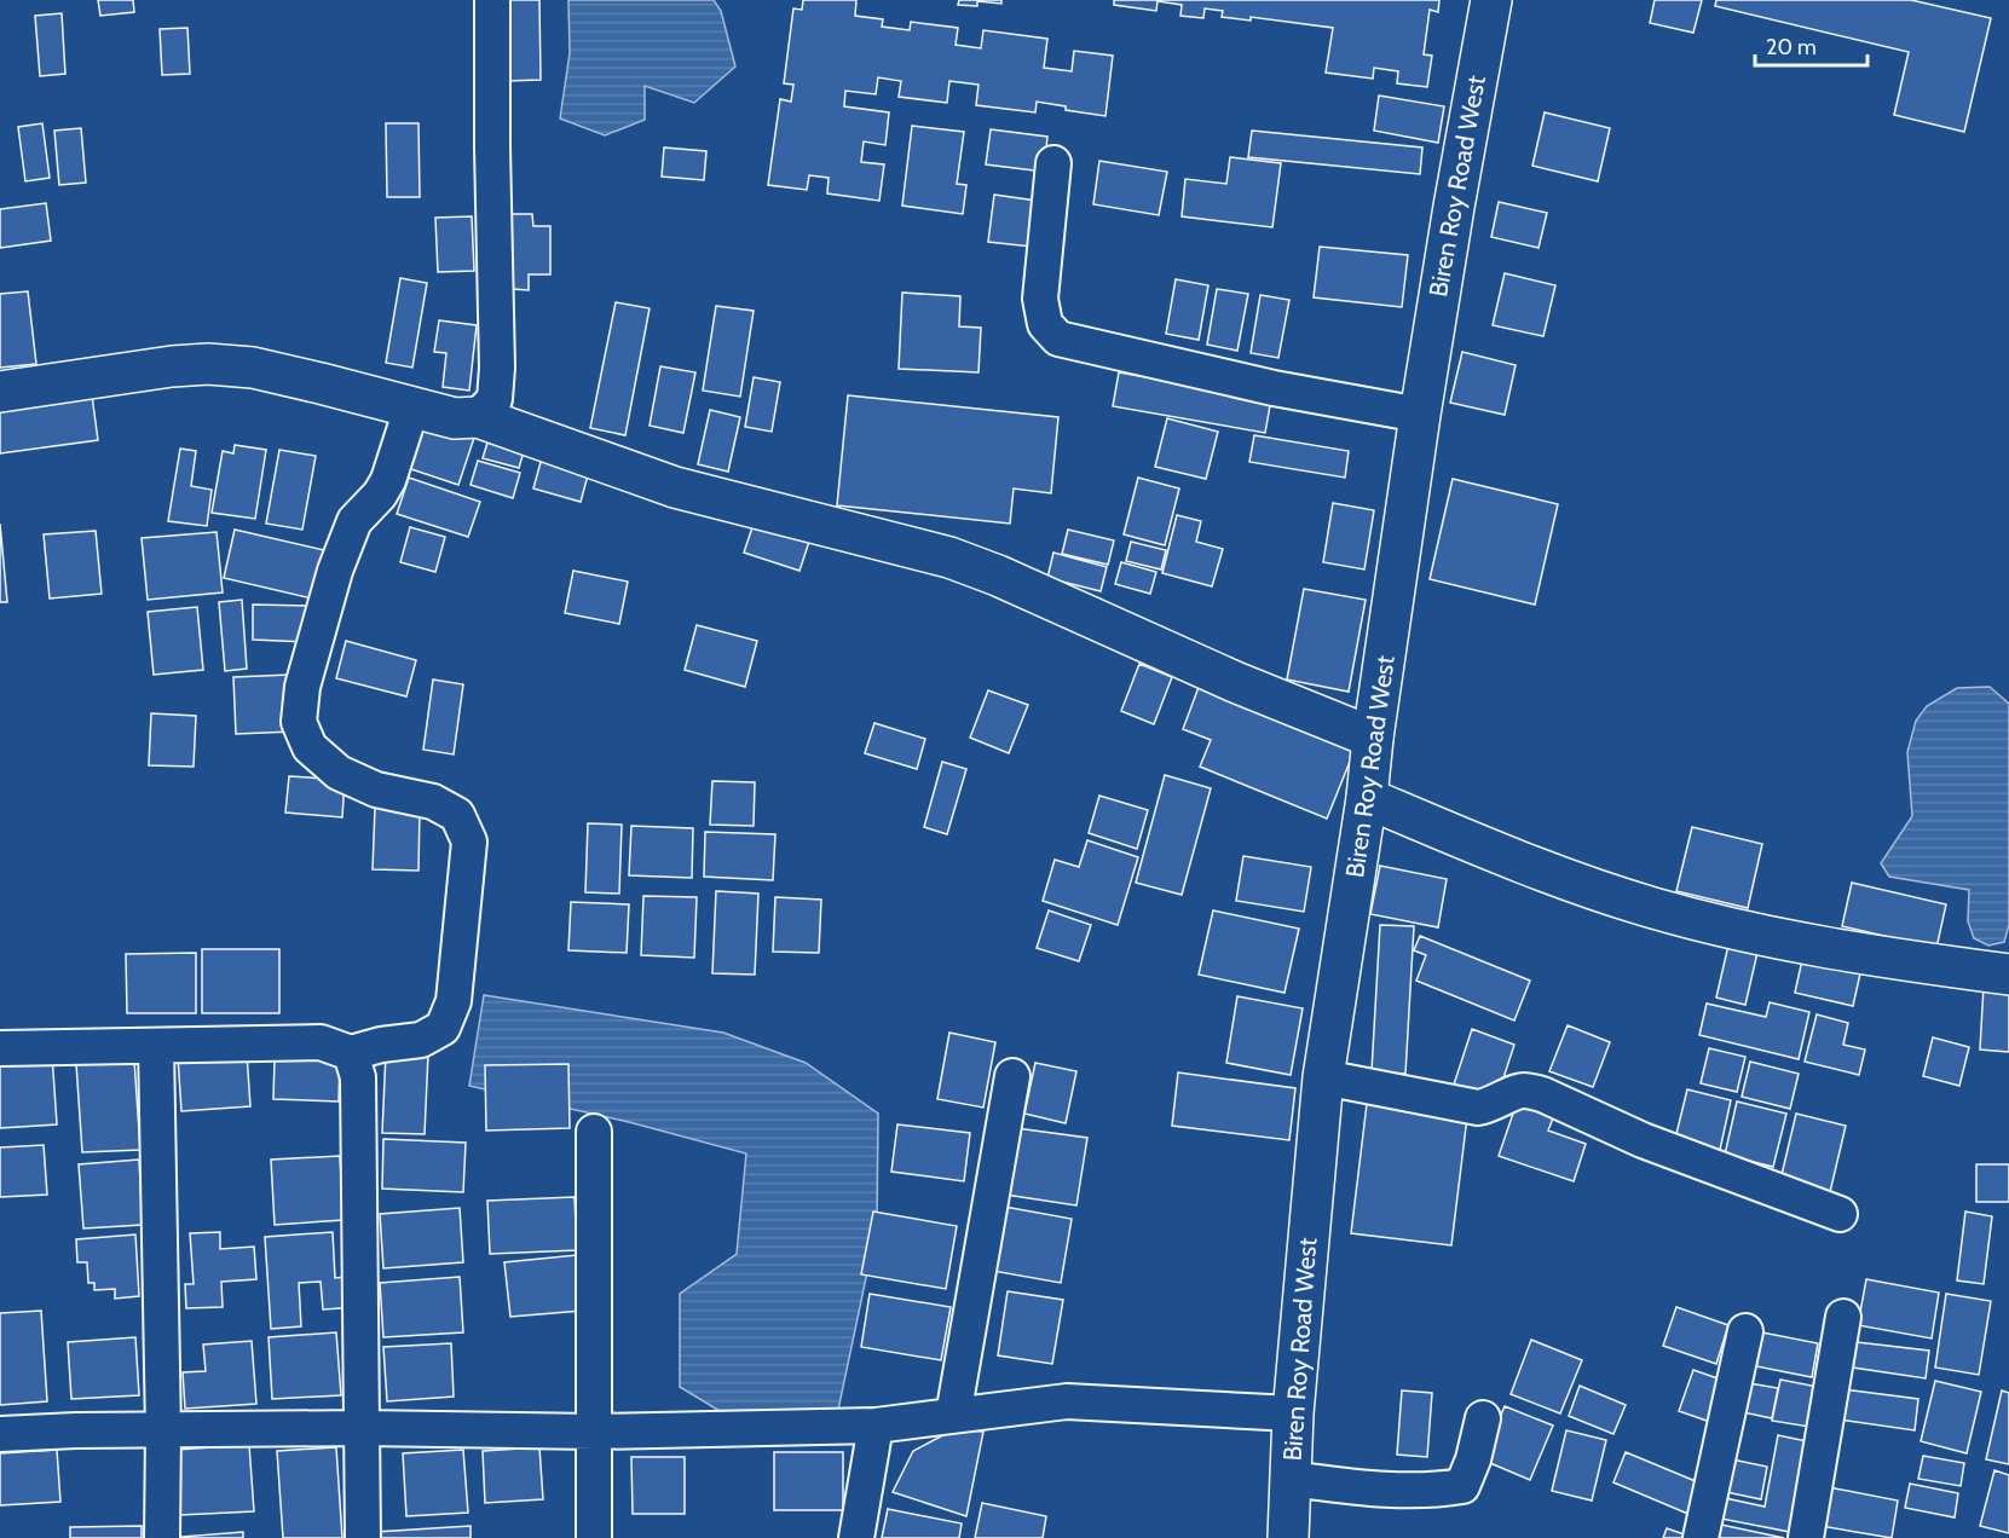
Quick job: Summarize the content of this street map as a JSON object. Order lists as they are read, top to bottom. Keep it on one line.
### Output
{"streets":{"street":["Biren Roy Road West"]},"scale_bar":"20 m"}
